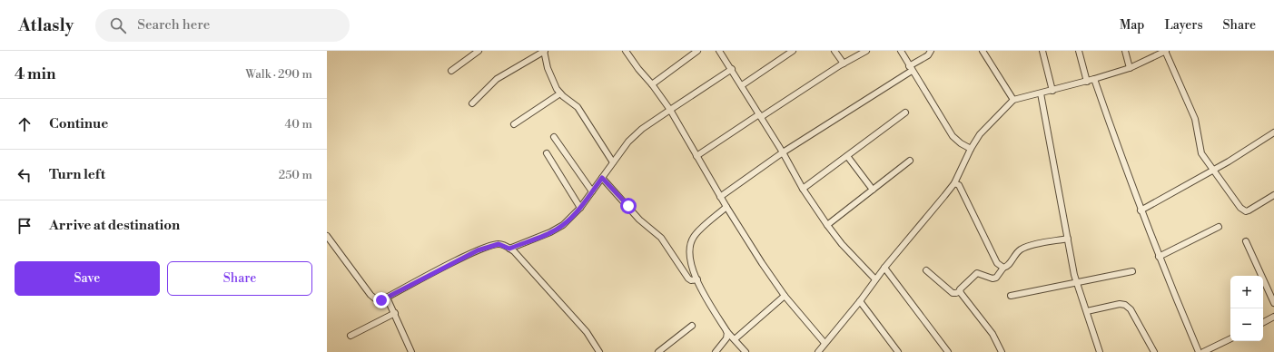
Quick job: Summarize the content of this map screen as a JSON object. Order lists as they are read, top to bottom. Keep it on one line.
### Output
{"page":{"header":"Atlasly","search":"Search here","nav":["Map","Layers","Share"],"heading":["4 min","Walk · 290 m"],"list":[["Continue","40 m"],["Turn left","250 m"],"Arrive at destination"],"buttons":["Save","Share"],"map_buttons":["+","−"]}}
